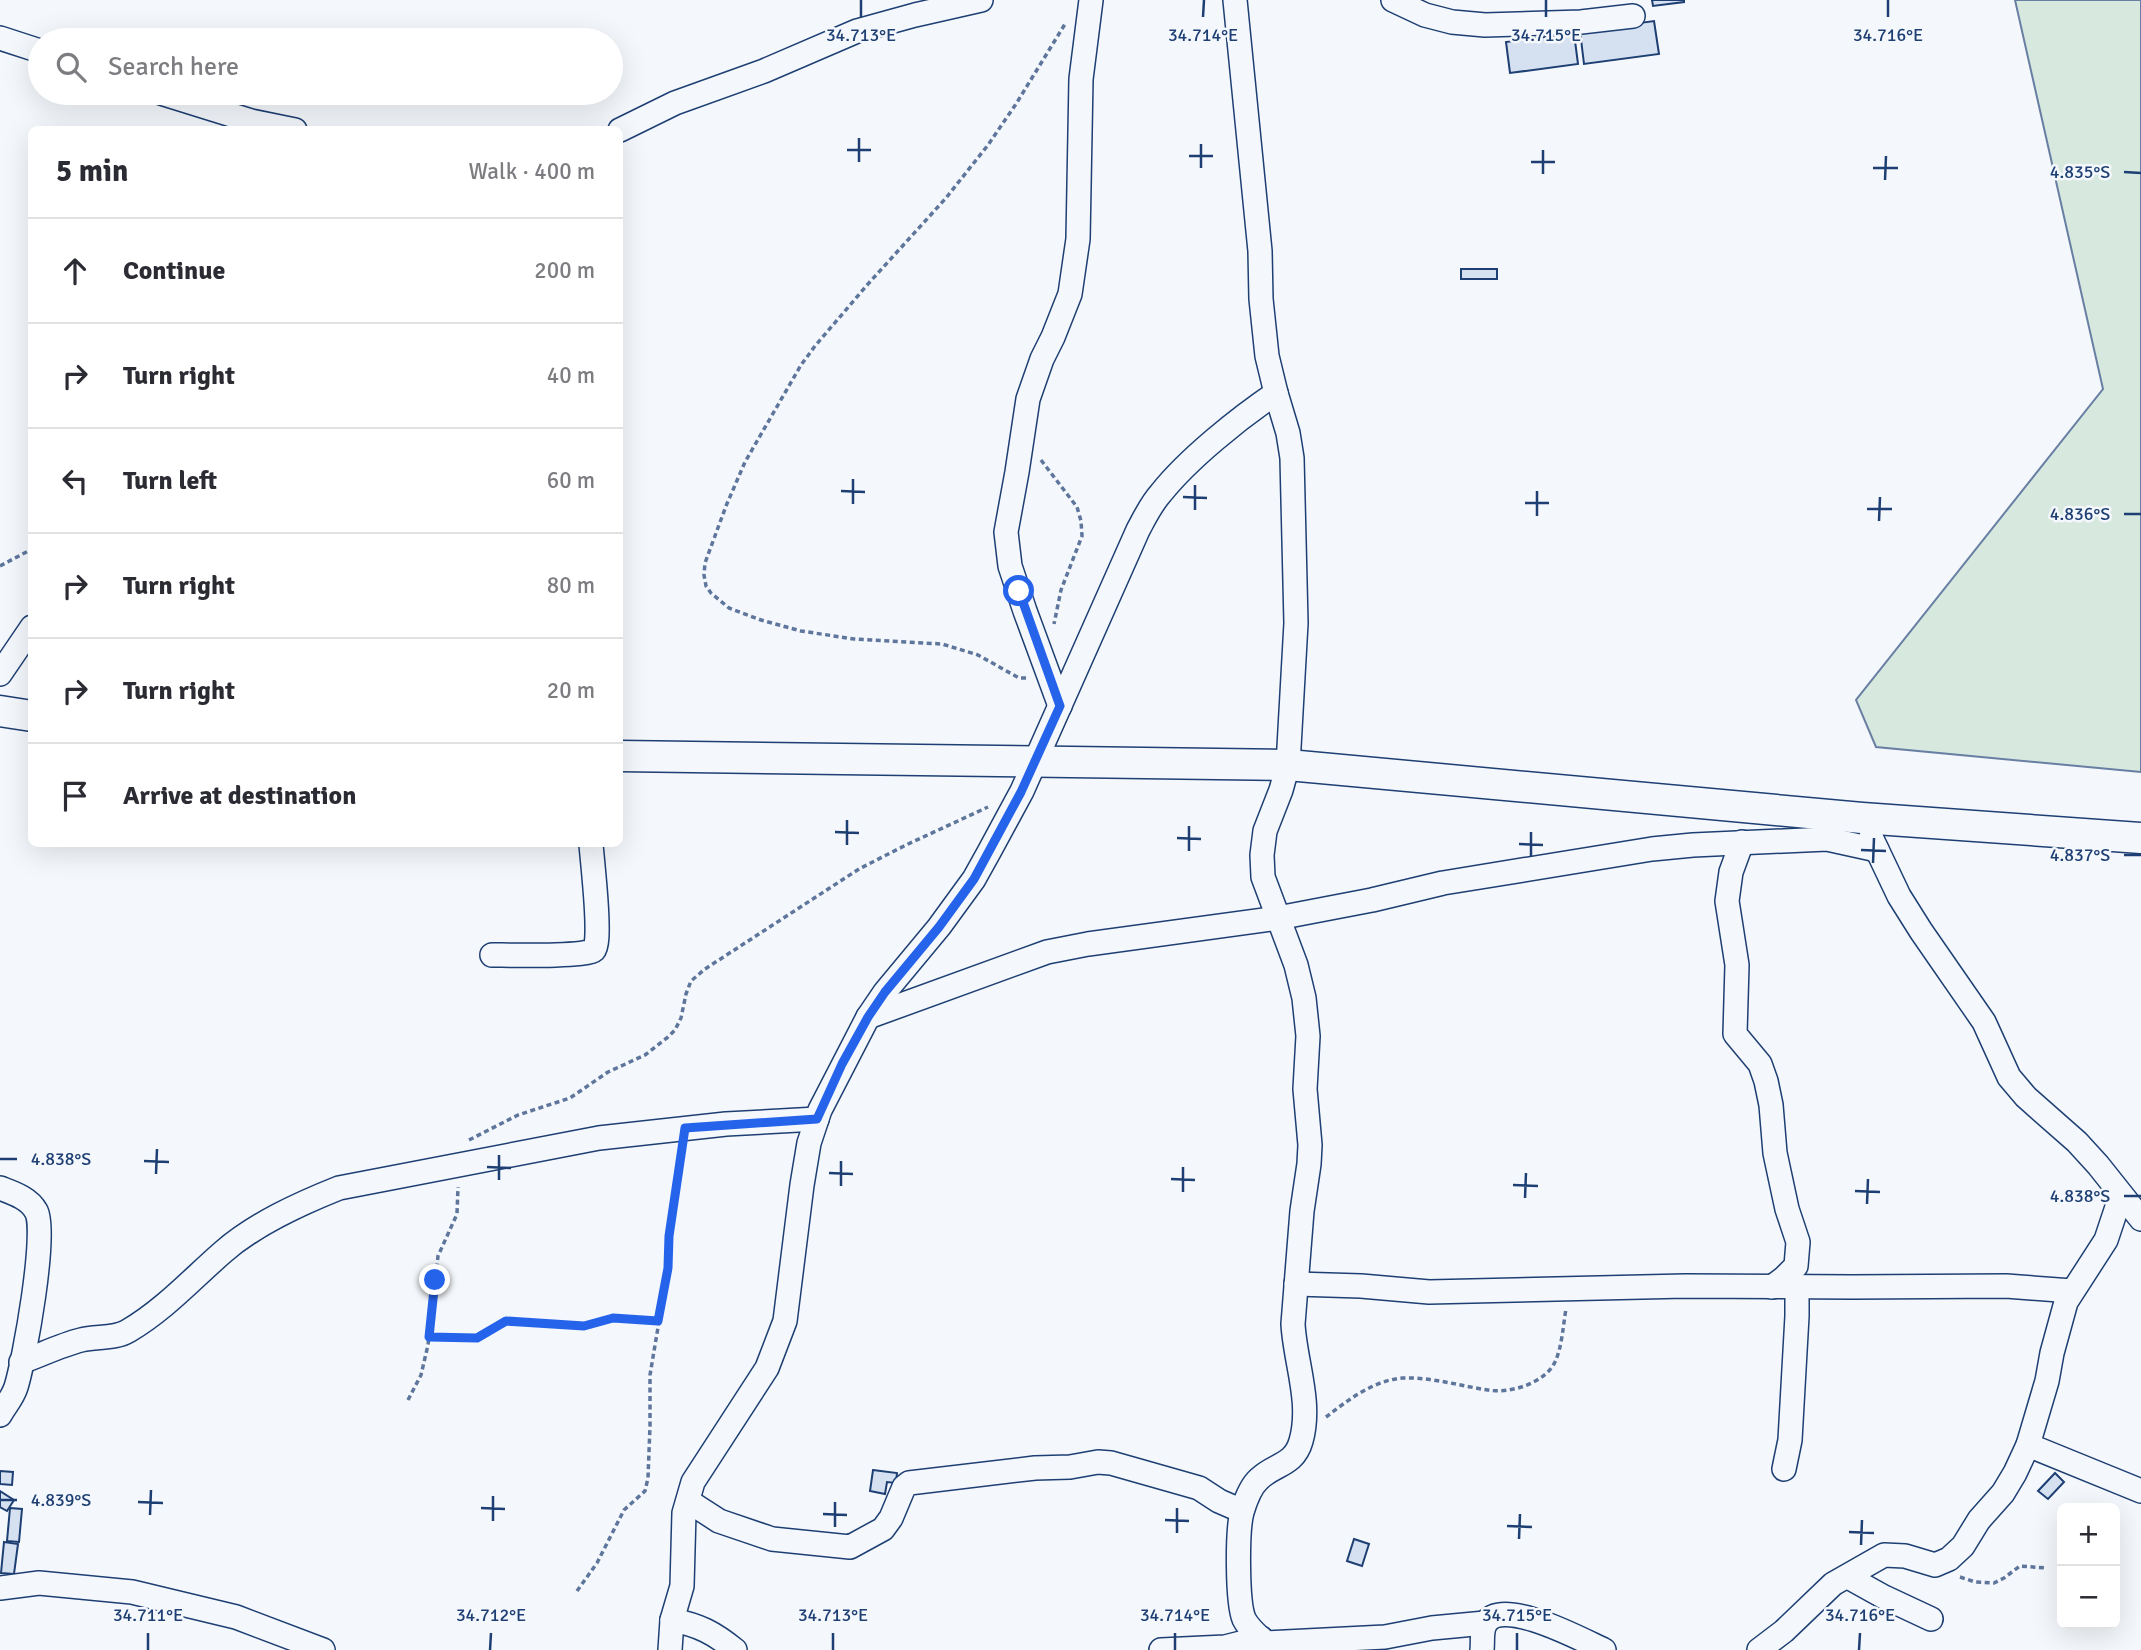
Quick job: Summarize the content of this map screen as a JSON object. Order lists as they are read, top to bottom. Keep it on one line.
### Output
{"page":{"search":"Search here","heading":["5 min","Walk · 400 m"],"list":[["Continue","200 m"],["Turn right","40 m"],["Turn left","60 m"],["Turn right","80 m"],["Turn right","20 m"],"Arrive at destination"],"map_buttons":["+","−"]},"coordinates":["34.713°E","34.714°E","34.715°E","34.716°E","4.835°S","4.836°S","4.837°S","4.838°S","4.839°S","34.711°E","34.712°E"]}
